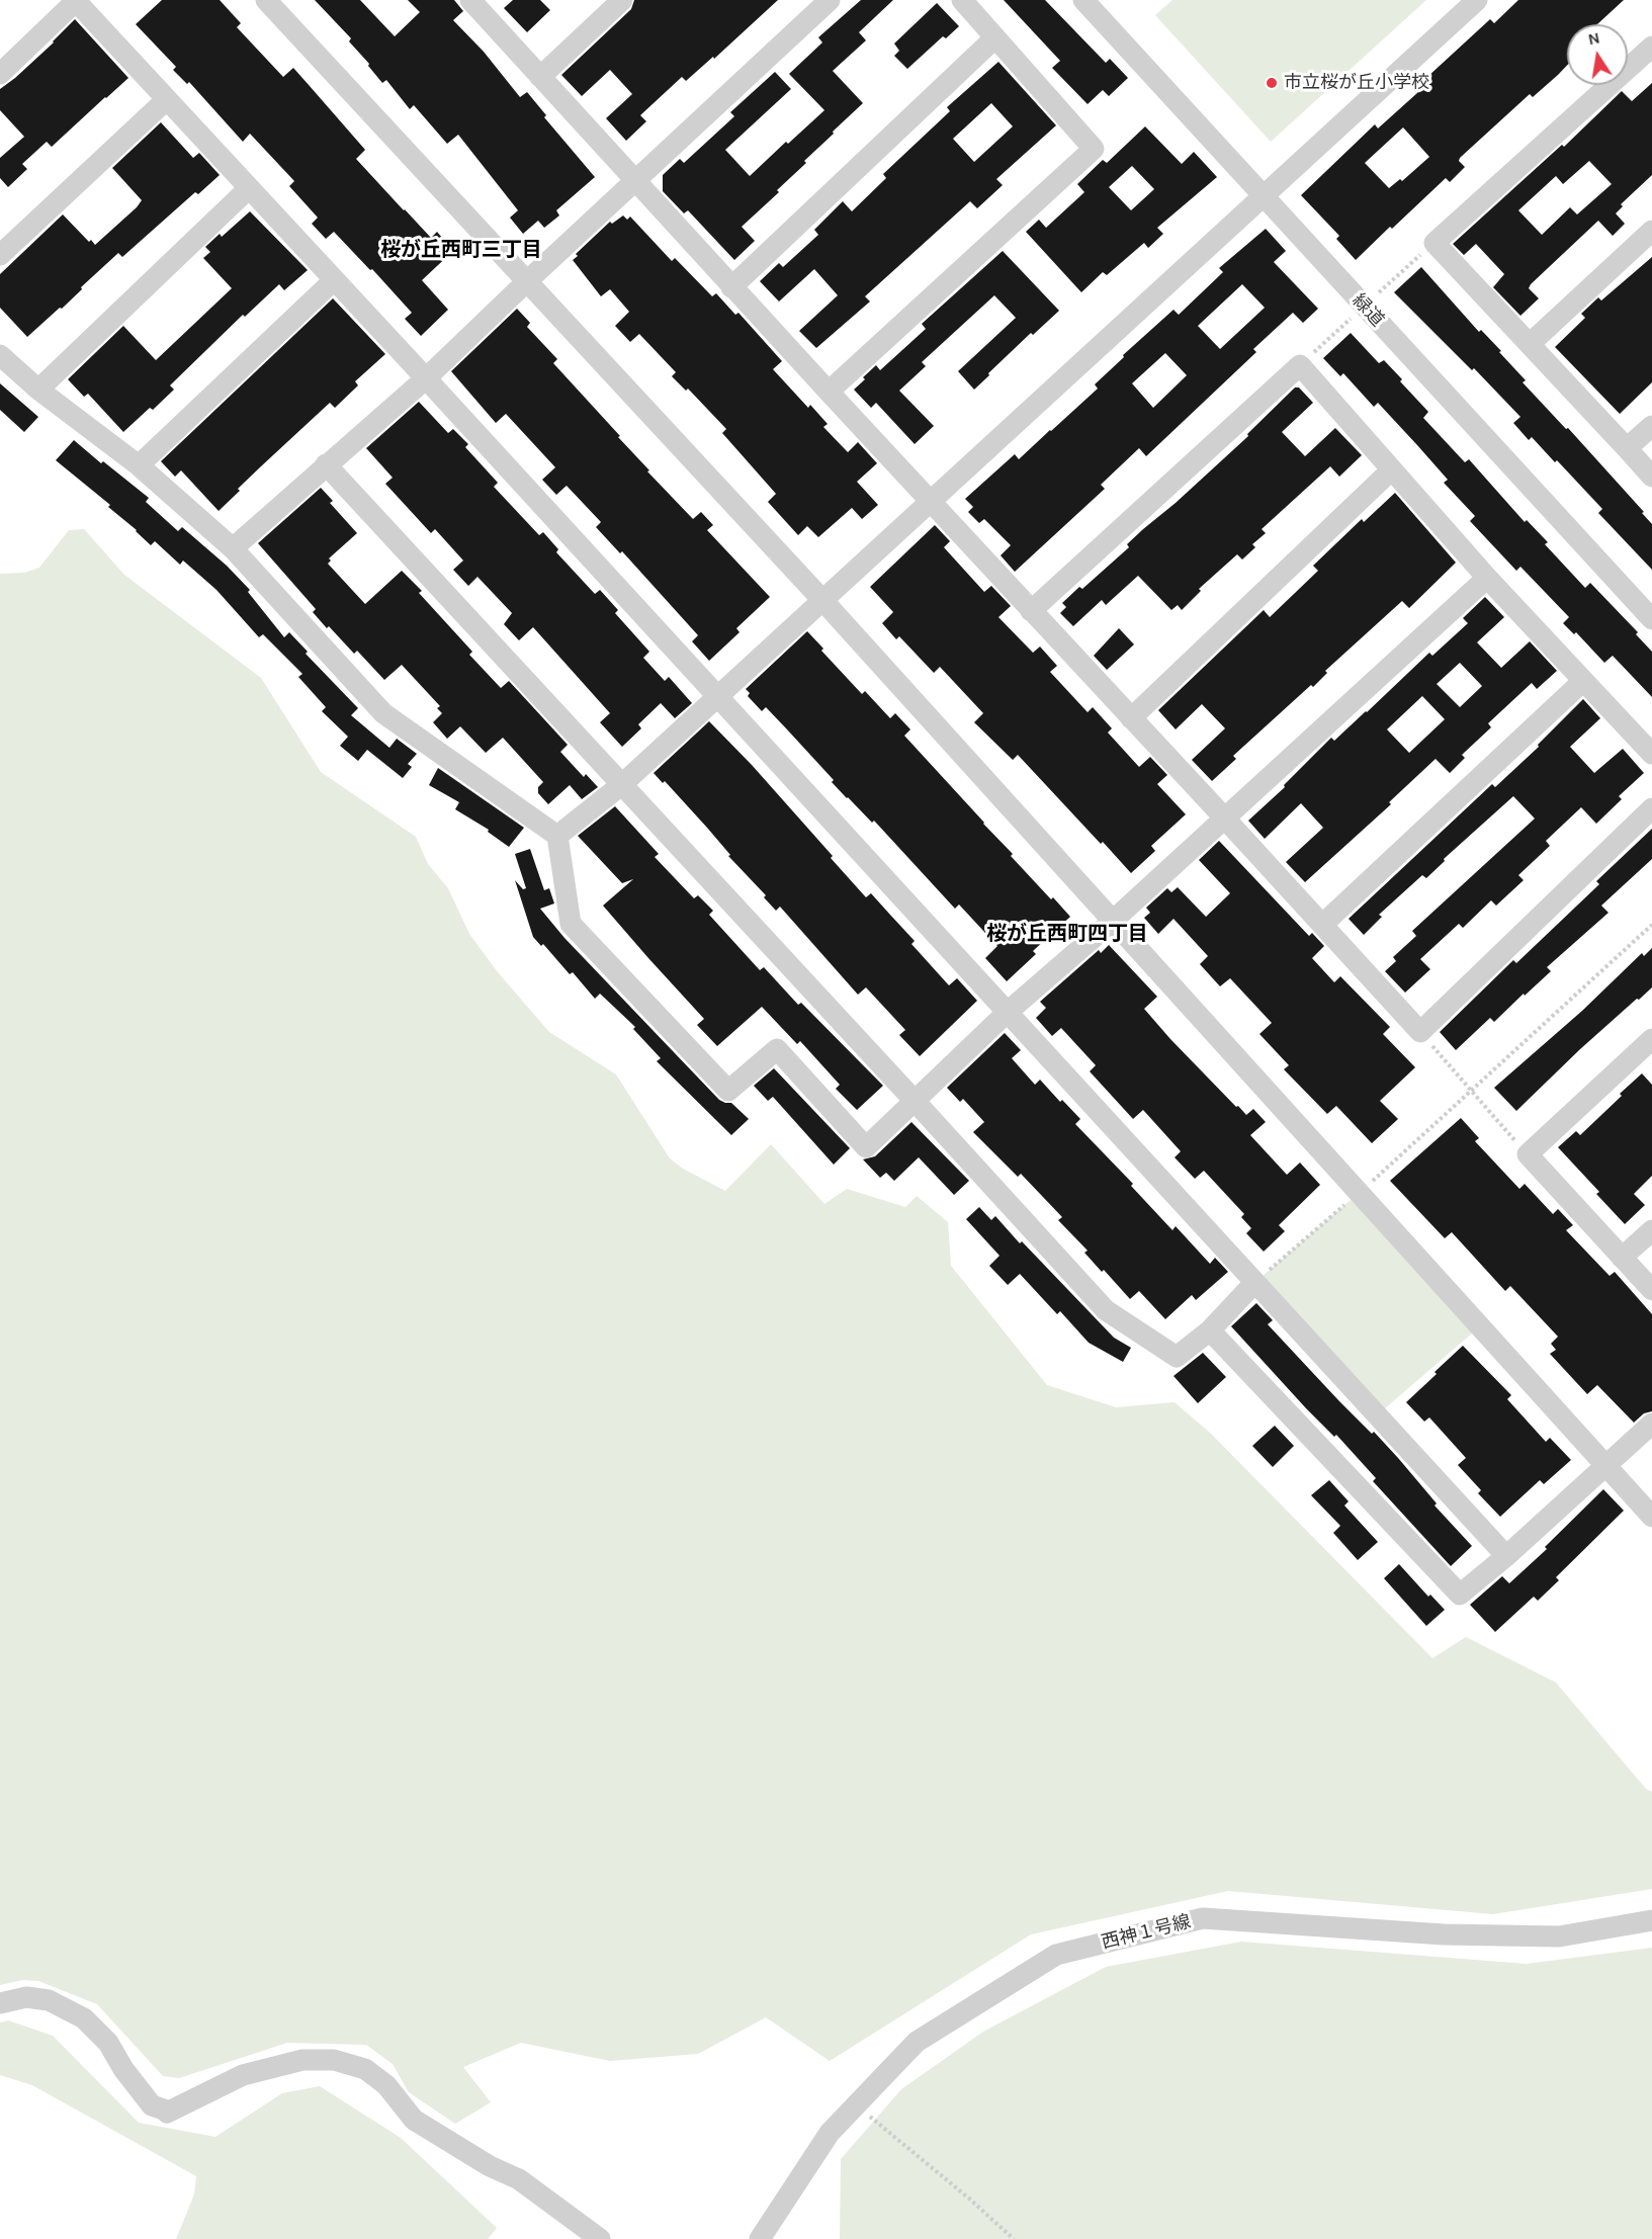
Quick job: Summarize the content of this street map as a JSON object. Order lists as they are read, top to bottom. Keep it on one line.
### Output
{"streets":{"street":["緑道","西神１号線"]},"districts":["桜が丘西町三丁目","桜が丘西町四丁目"],"places":["市立桜が丘小学校"],"north":"top"}
